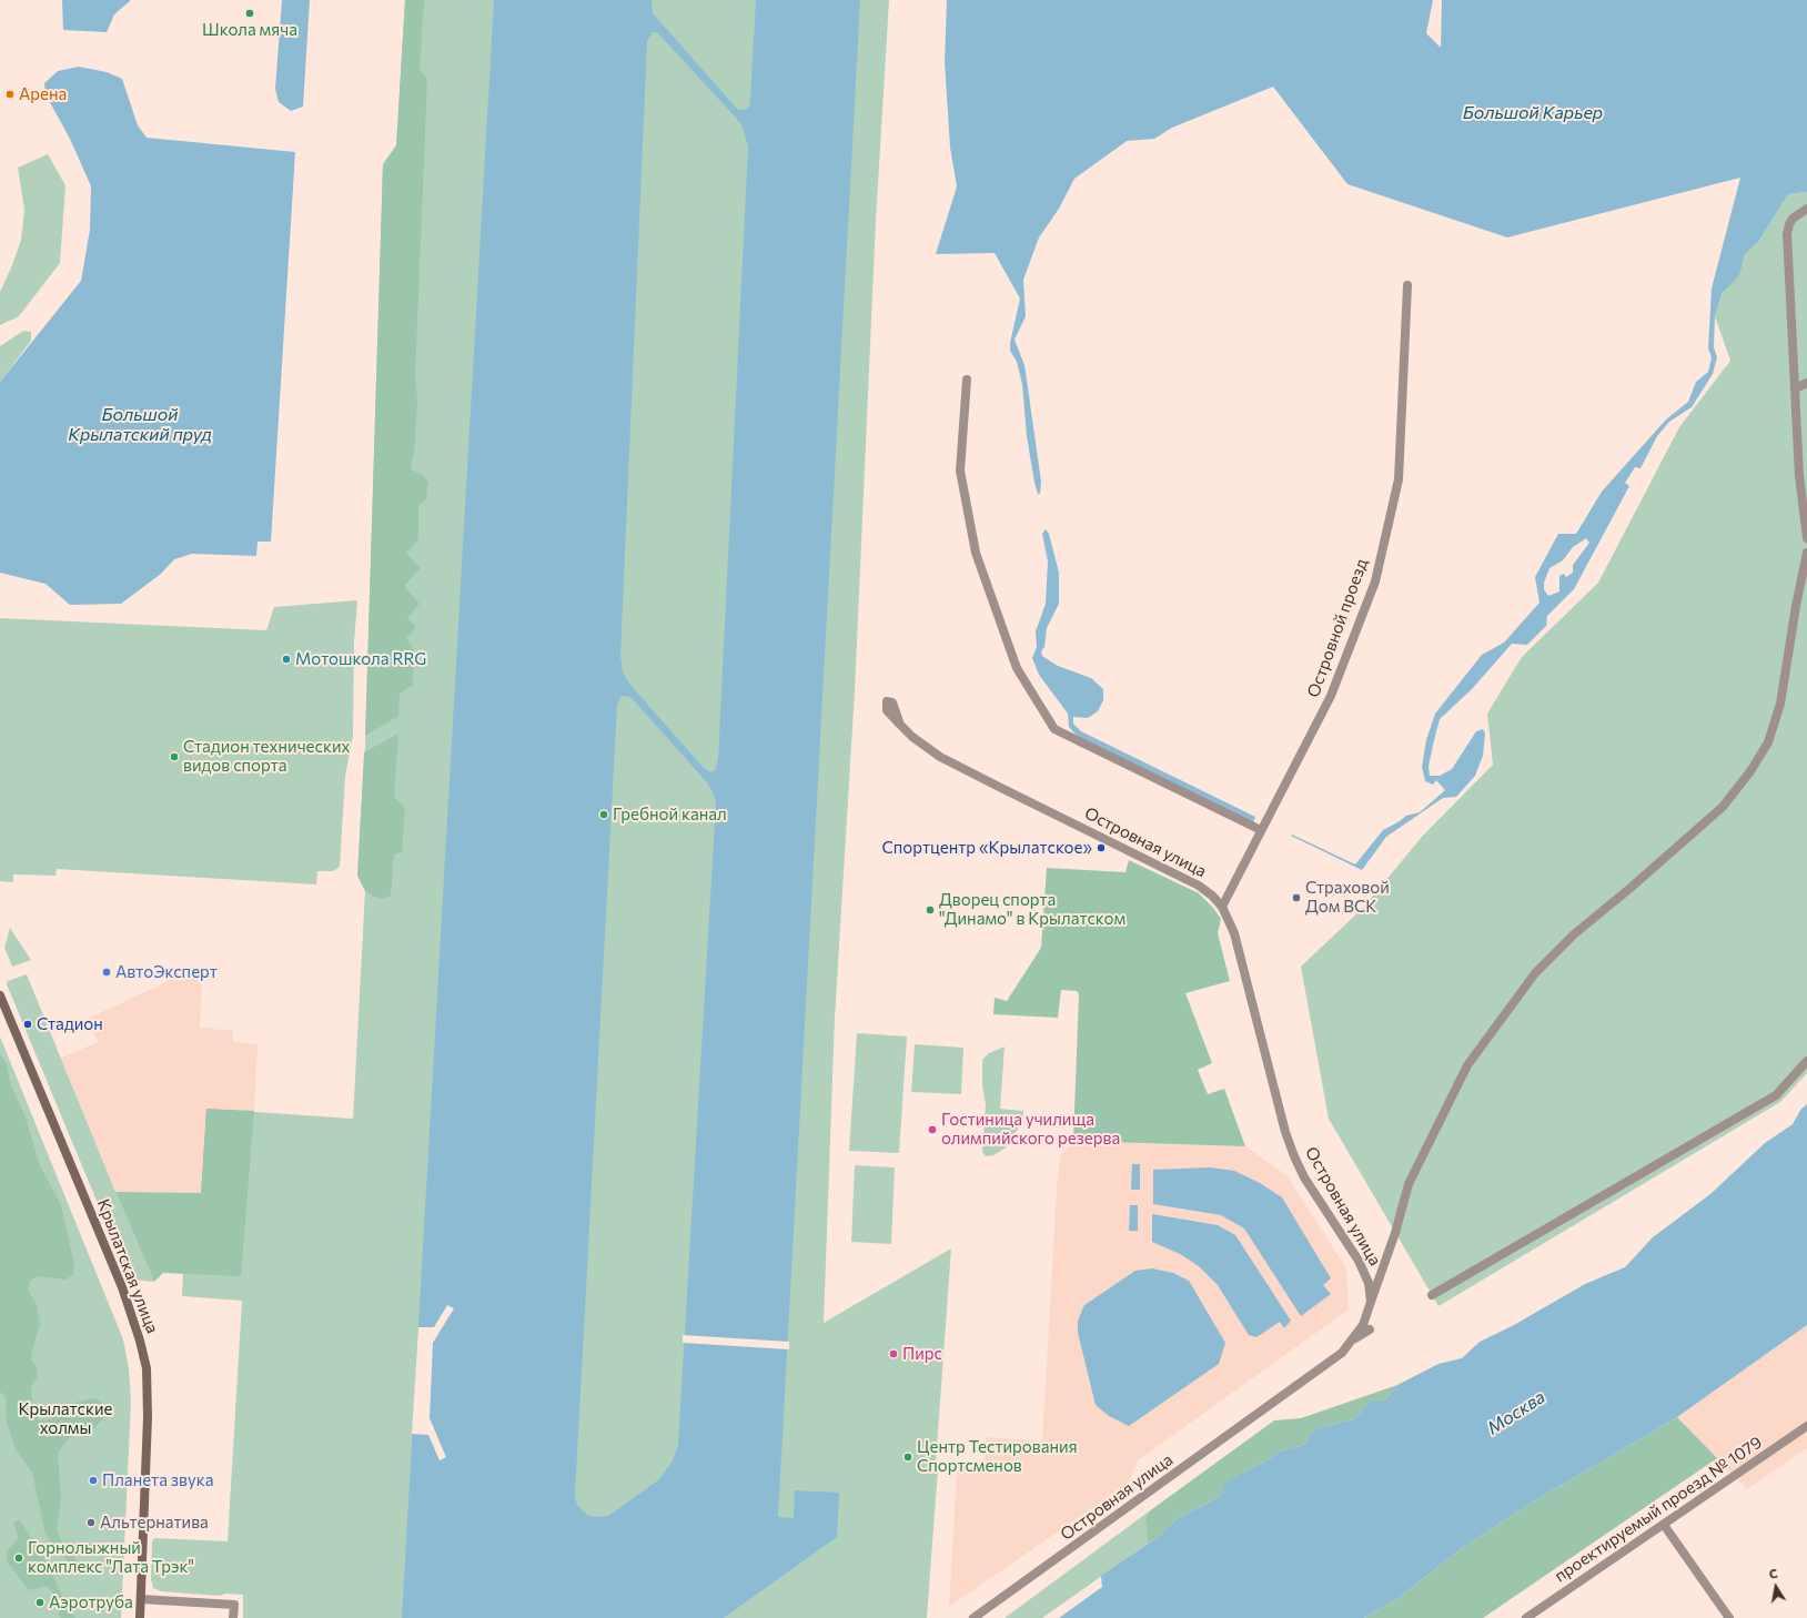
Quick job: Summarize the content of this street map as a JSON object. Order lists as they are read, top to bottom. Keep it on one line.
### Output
{"streets":{"main road":["Крылатская улица"],"street":["Островной проезд","Островная улица","проектируемый проезд № 1079"]},"crossings":[["Островной проезд","Островная улица"]],"water":["Большой Карьер","Большой Крылатский пруд","Москва"],"parks":["Крылатские холмы"],"places":["Школа мяча","Арена","Мотошкола RRG","Стадион технических видов спорта","Гребной канал","Спортцентр «Крылатское»","Страховой Дом ВСК","Дворец спорта \"Динамо\" в Крылатском","АвтоЭксперт","Стадион","Гостиница училища олимпийского резерва","Пирс","Центр Тестирования Спортсменов","Планета звука","Альтернатива","Горнолыжный комплекс \"Лата Трэк\"","Аэротруба"],"north":"top"}
